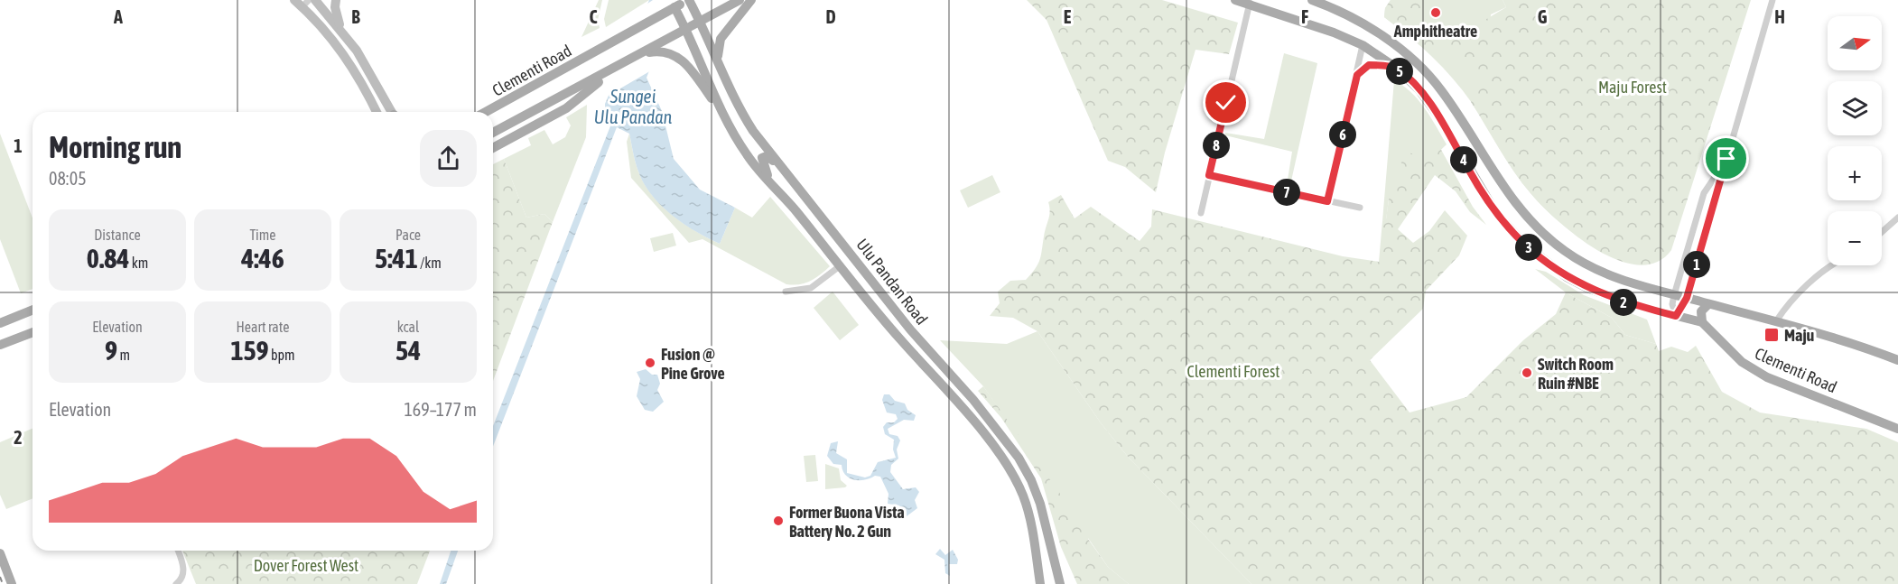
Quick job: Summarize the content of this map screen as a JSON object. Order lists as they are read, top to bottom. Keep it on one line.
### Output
{"streets":{"main road":["Clementi Road","Ulu Pandan Road"]},"crossings":[["Clementi Road","Ulu Pandan Road"]],"water":["Sungei Ulu Pandan"],"parks":["Maju Forest","Clementi Forest","Dover Forest West"],"places":{"other":["Amphitheatre","Fusion @ Pine Grove","Switch Room Ruin #NBE","Former Buona Vista Battery No. 2 Gun"],"transit":["Maju"]},"north":"right","page":{"map_buttons":["+","−"],"pins":["5","6","8","4","7","3","1","2"],"heading":["Morning run","08:05"],"stats":[["Distance","0.84 km"],["Time","4:46"],["Pace","5:41 /km"],["Elevation","9 m"],["Heart rate","159 bpm"],["kcal","54"]],"chart":["Elevation","169–177 m"]},"grid":{"columns":["A","B","C","D","E","F","G","H"],"rows":["1","2"]}}
